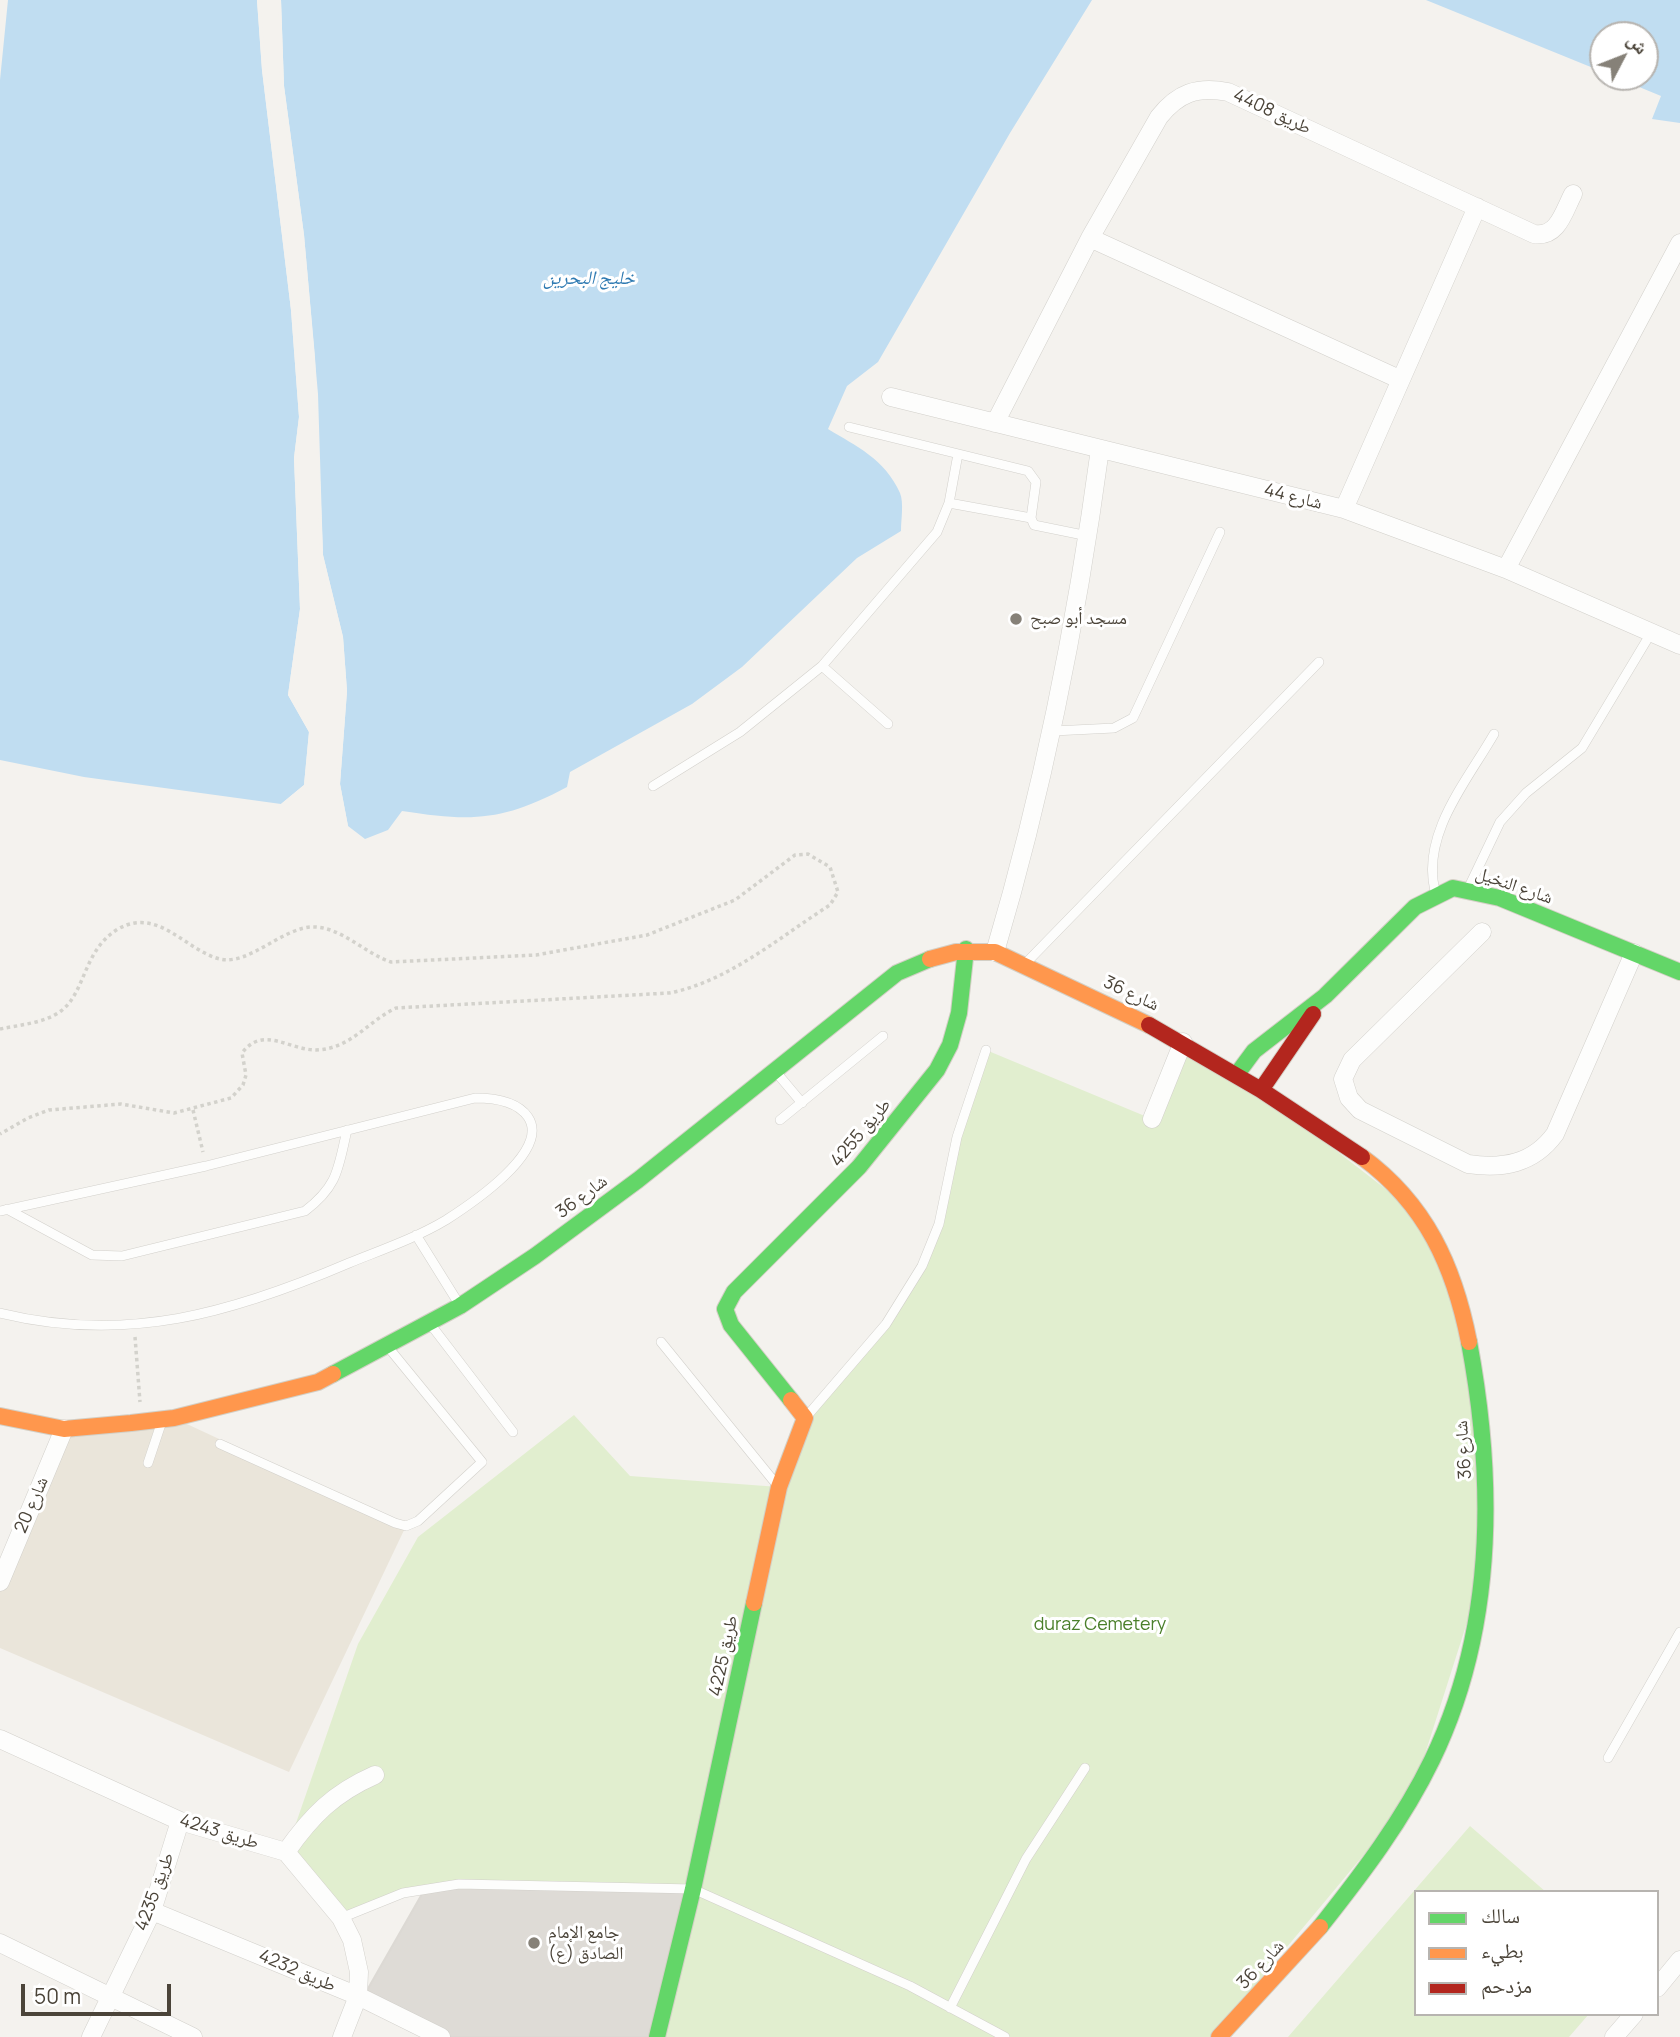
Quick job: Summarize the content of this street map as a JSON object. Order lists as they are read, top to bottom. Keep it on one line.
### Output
{"streets":{"street":["طريق 4408","شارع 44","شارع النخيل","شارع 36","طريق 4255","شارع 20","طريق 4225","طريق 4243","طريق 4235","طريق 4232"]},"crossings":[["طريق 4408","شارع 44"],["شارع النخيل","شارع 36"],["شارع 36","طريق 4255"],["شارع 36","شارع 20"],["طريق 4255","طريق 4225"],["طريق 4243","طريق 4235"],["طريق 4235","طريق 4232"]],"water":["خليج البحرين"],"parks":["duraz Cemetery"],"places":["مسجد أبو صبح","جامع الإمام الصادق (ع)"],"legend":["سالك","بطيء","مزدحم"],"scale_bar":"50 m","north":"top right"}
